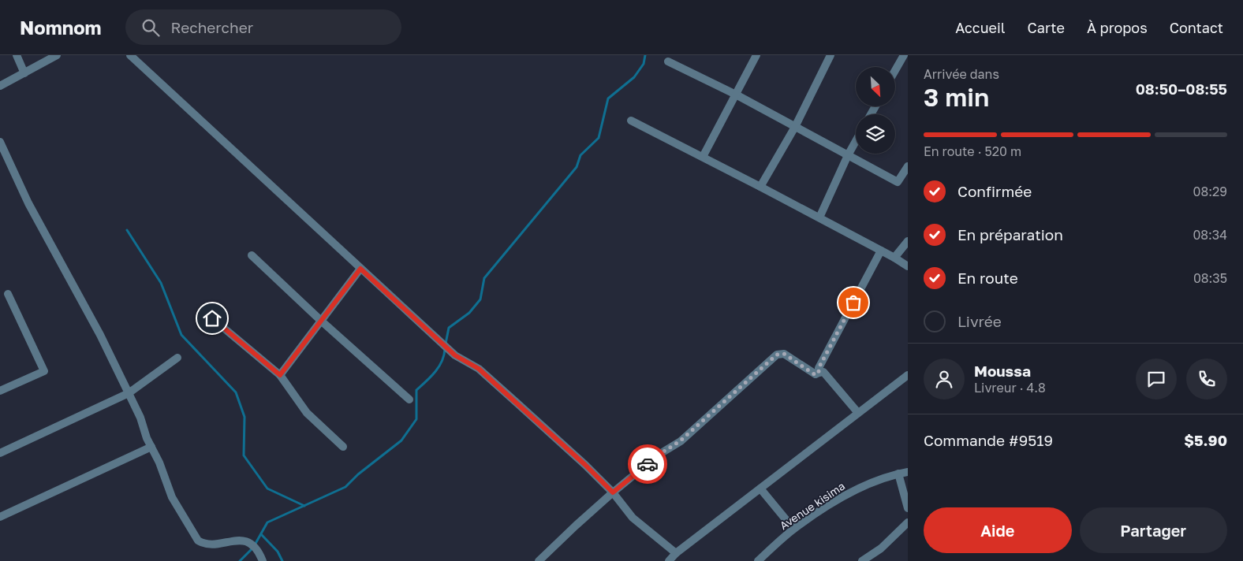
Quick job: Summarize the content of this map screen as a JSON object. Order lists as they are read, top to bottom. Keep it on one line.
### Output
{"streets":{"street":["Avenue kisima"]},"north":"bottom right","page":{"header":"Nomnom","search":"Rechercher","nav":["Accueil","Carte","À propos","Contact"],"heading":["3 min","Arrivée dans","08:50–08:55"],"panel":["Moussa","Livreur · 4.8","Commande #9519","$5.90"],"bar":"En route · 520 m","list":[["Confirmée","08:29"],["En préparation","08:34"],["En route","08:35"],"Livrée"],"buttons":["Aide","Partager"]}}
